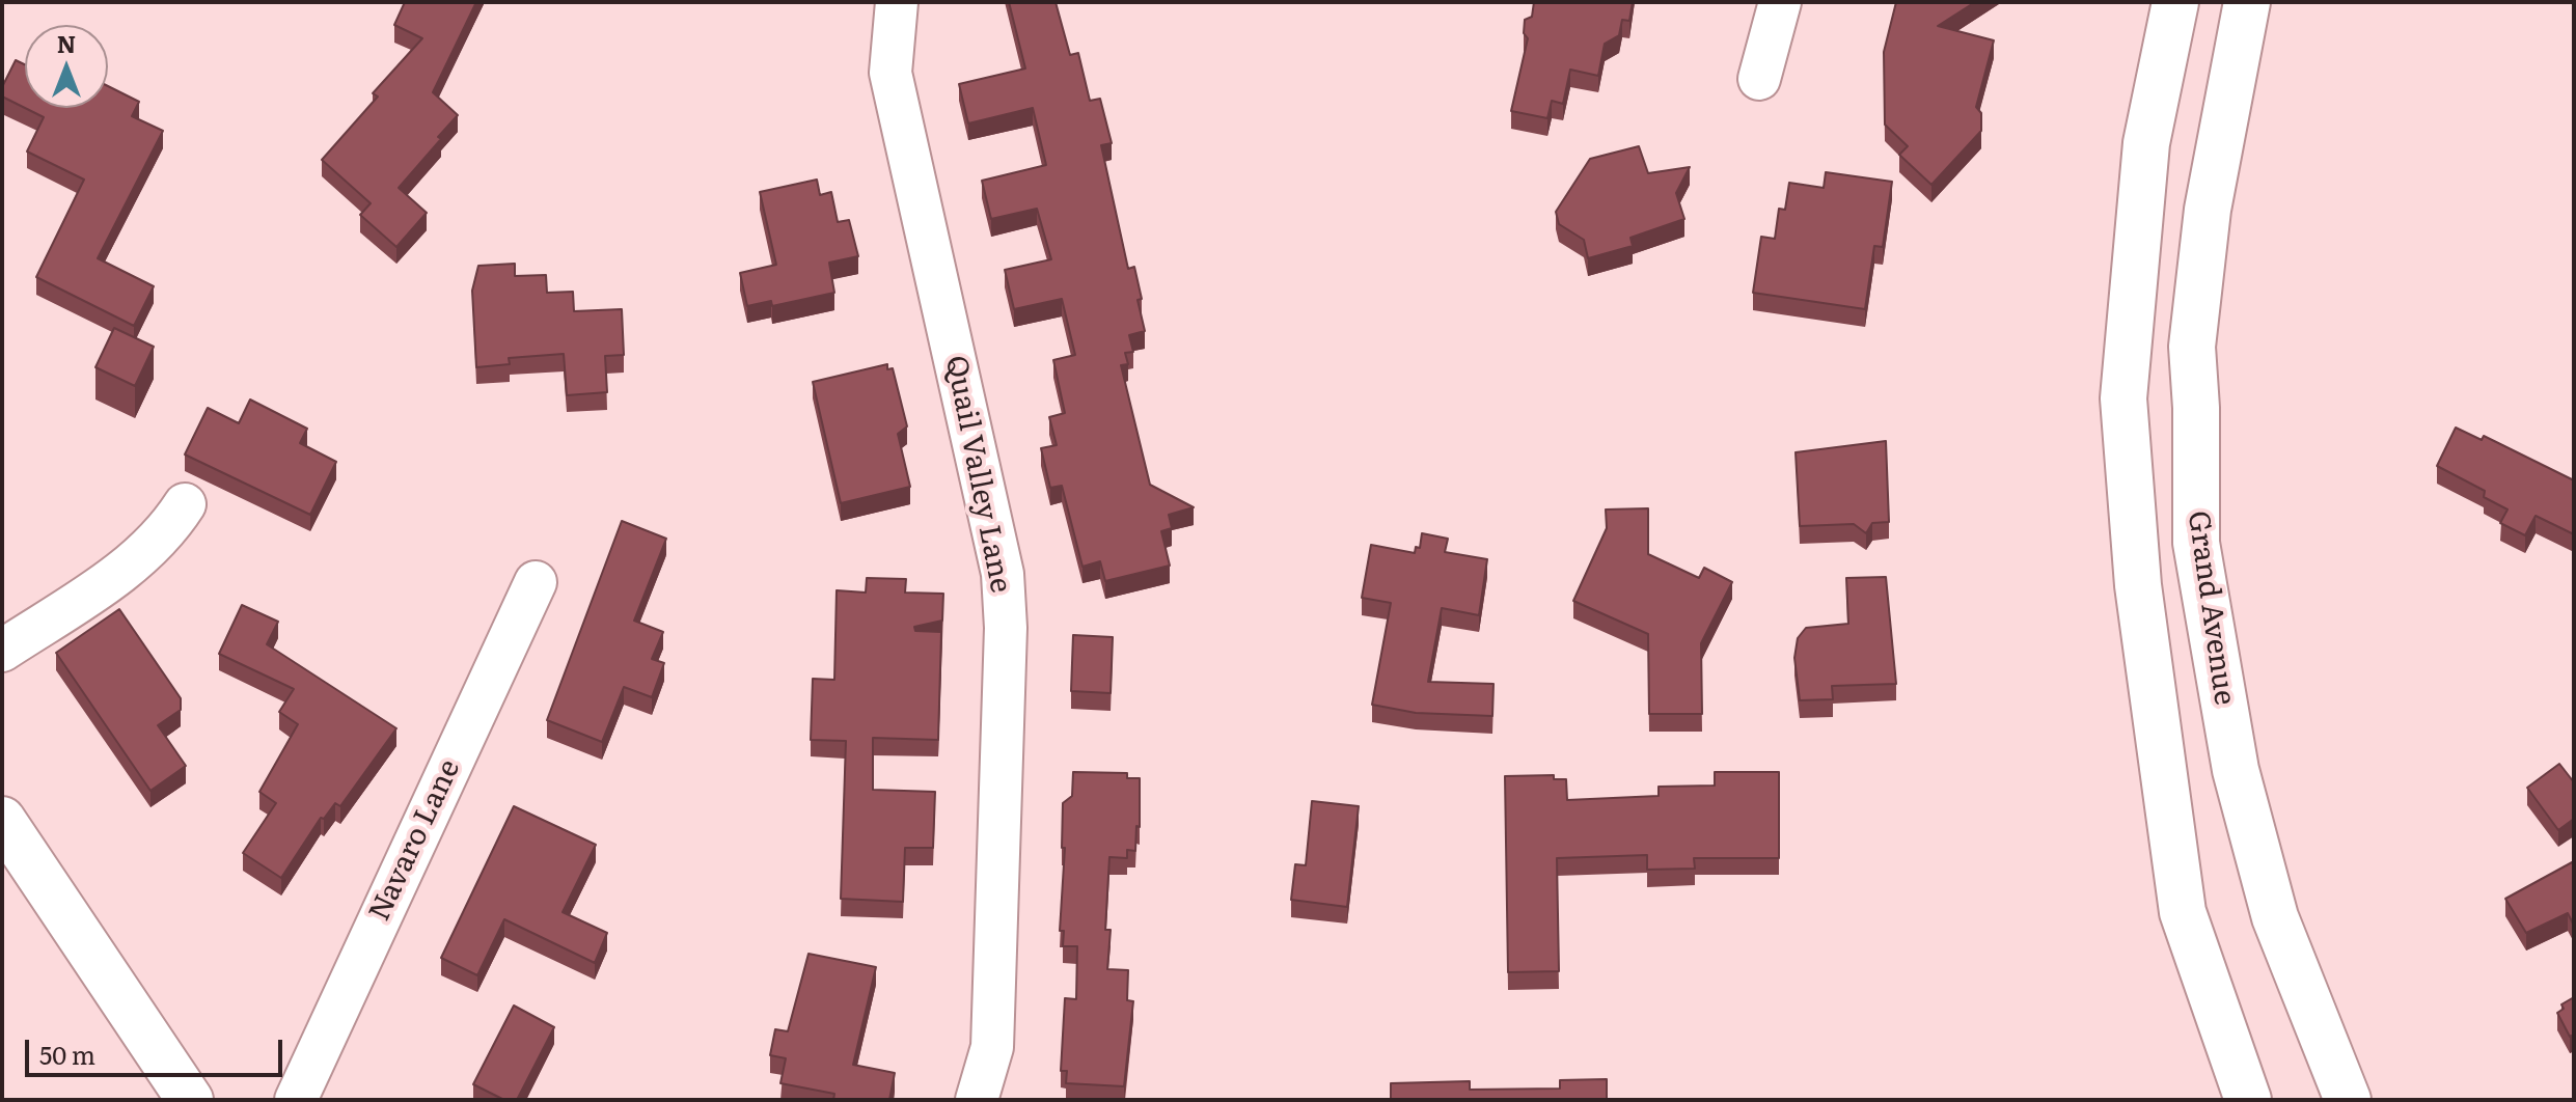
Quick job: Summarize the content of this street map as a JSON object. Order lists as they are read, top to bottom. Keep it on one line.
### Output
{"streets":{"main road":["Grand Avenue"],"street":["Quail Valley Lane","Navaro Lane"]},"scale_bar":"50 m","north":"top"}
